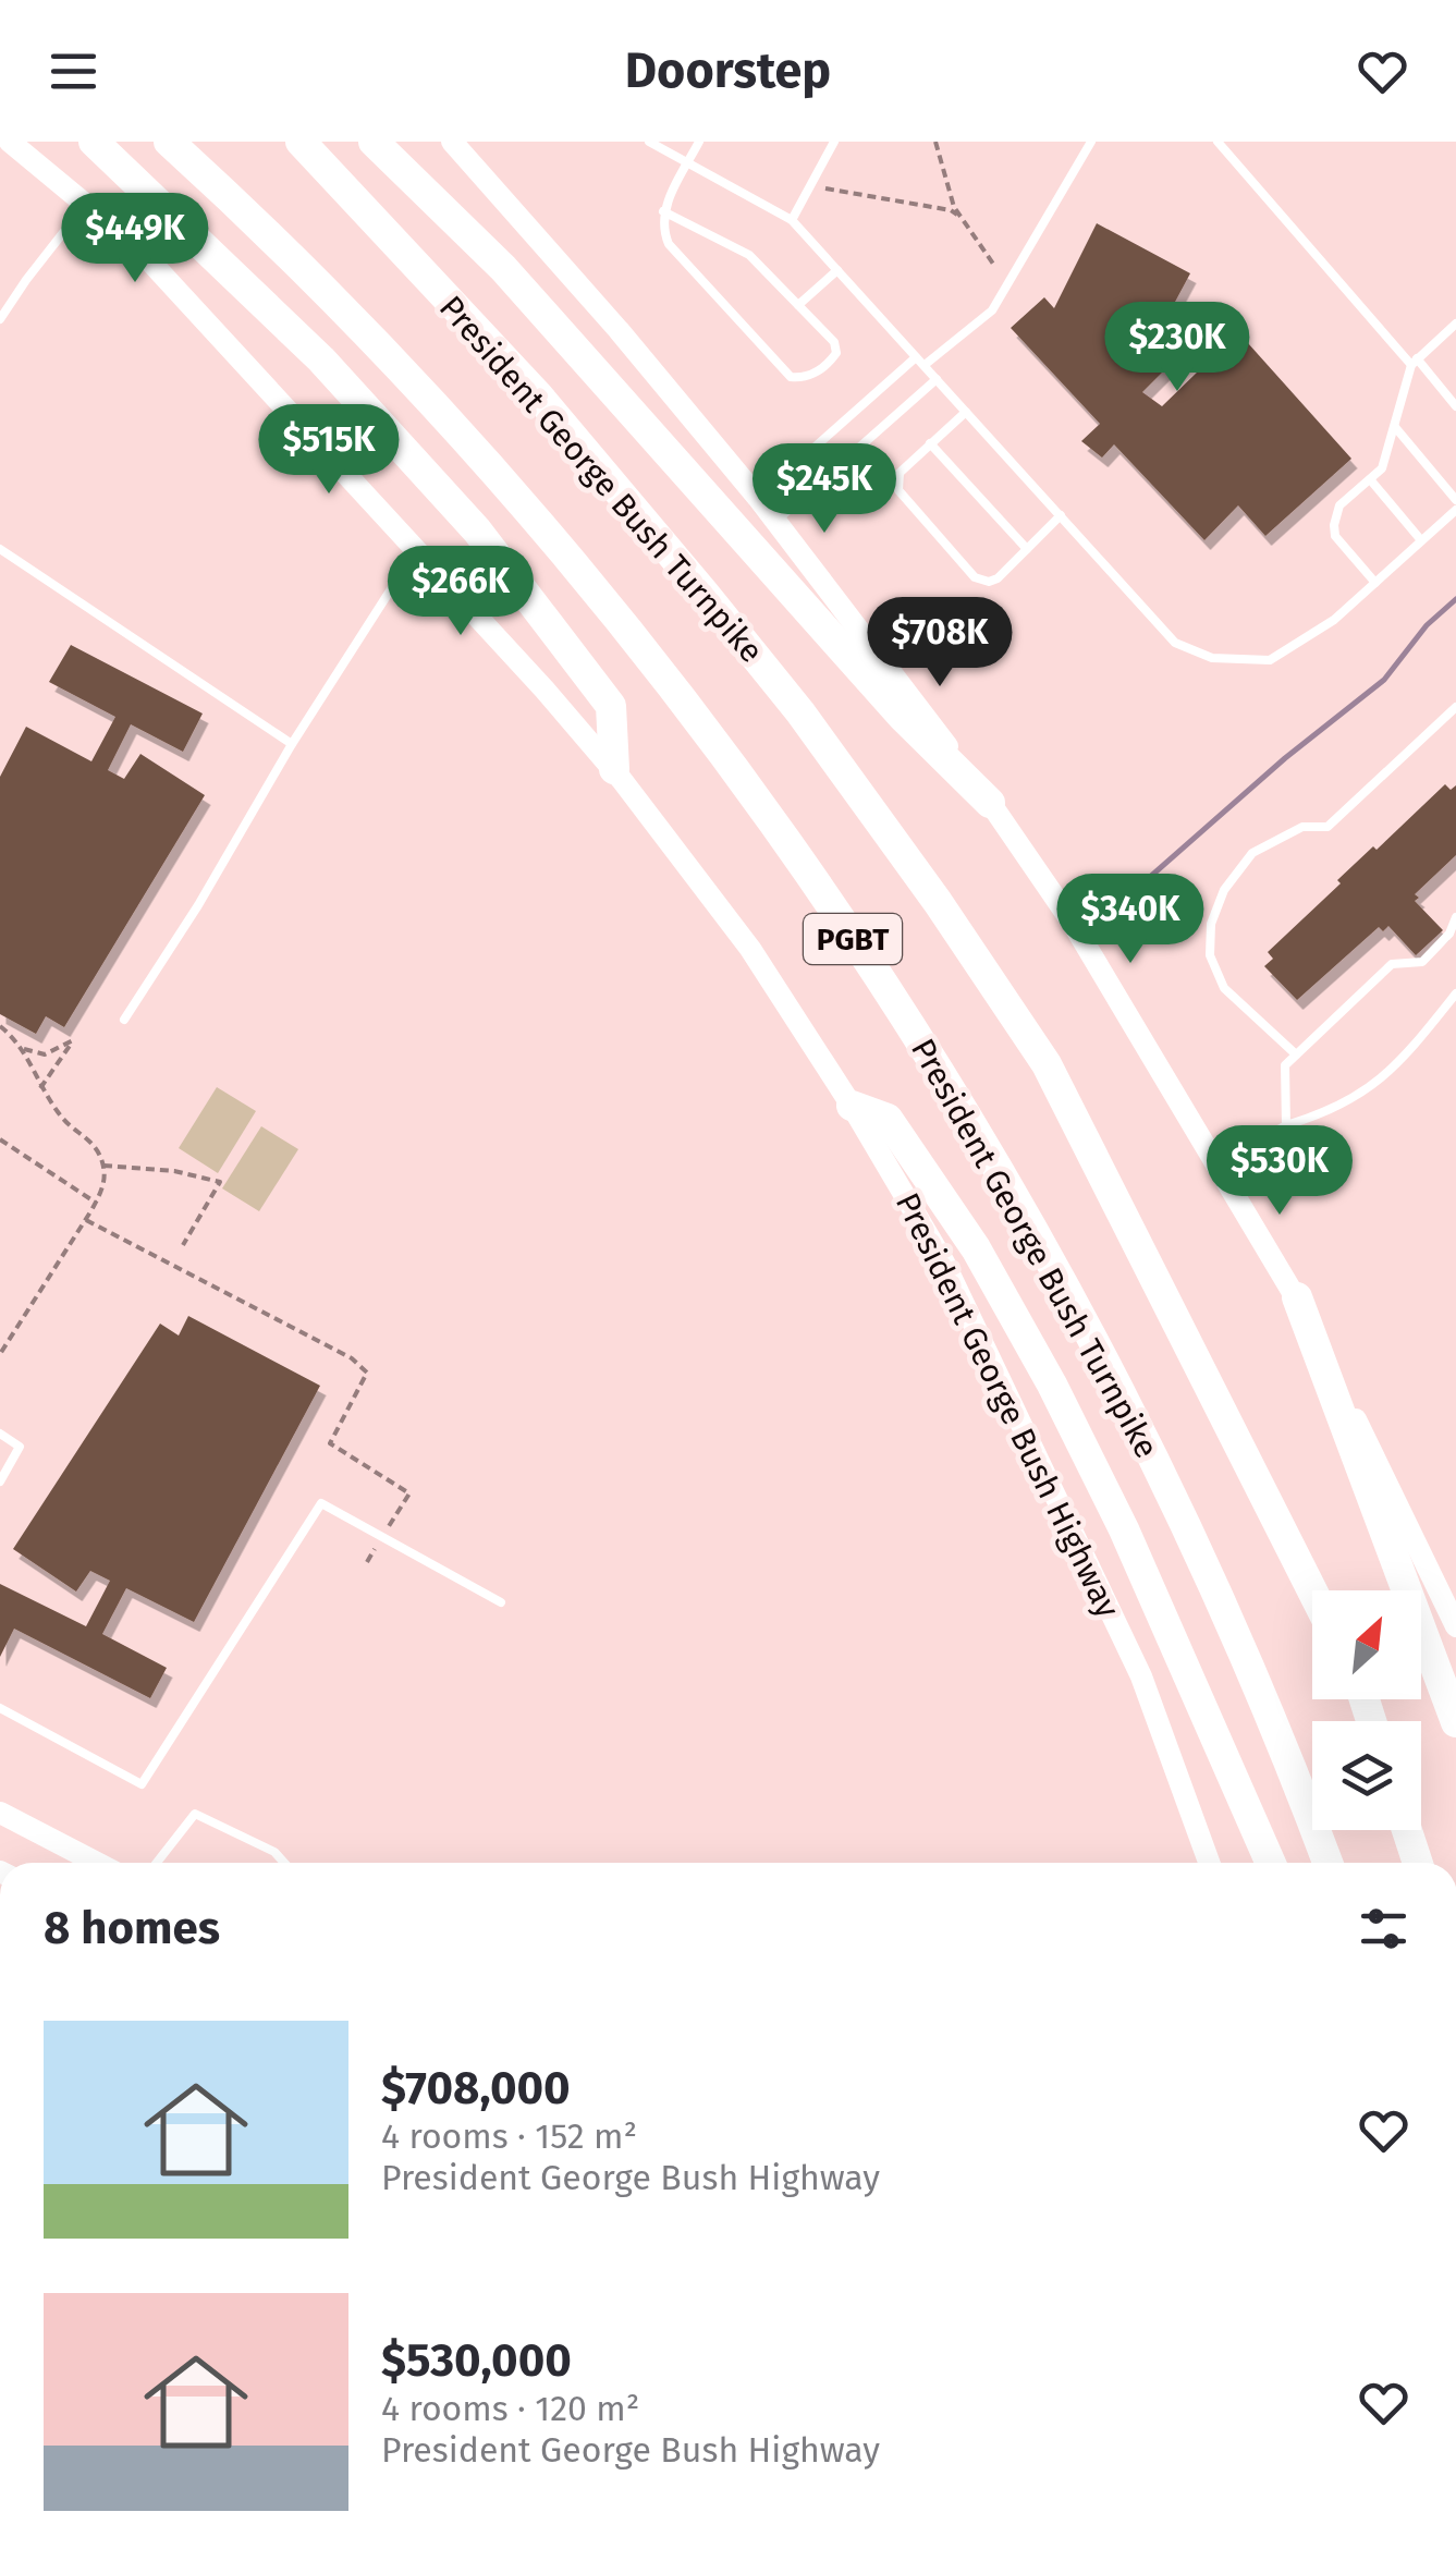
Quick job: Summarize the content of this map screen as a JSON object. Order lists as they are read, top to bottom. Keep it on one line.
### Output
{"streets":{"highway":["President George Bush Turnpike","PGBT"],"main road":["President George Bush Highway"]},"north":"top right","page":{"header":"Doorstep","price":["$449K","$230K","$515K","$245K","$266K","$708K","$340K","$530K"],"heading":"8 homes","list":[{"name":"$708,000","note":"4 rooms · 152 m² · President George Bush Highway"},{"name":"$530,000","note":"4 rooms · 120 m² · President George Bush Highway"}]}}
